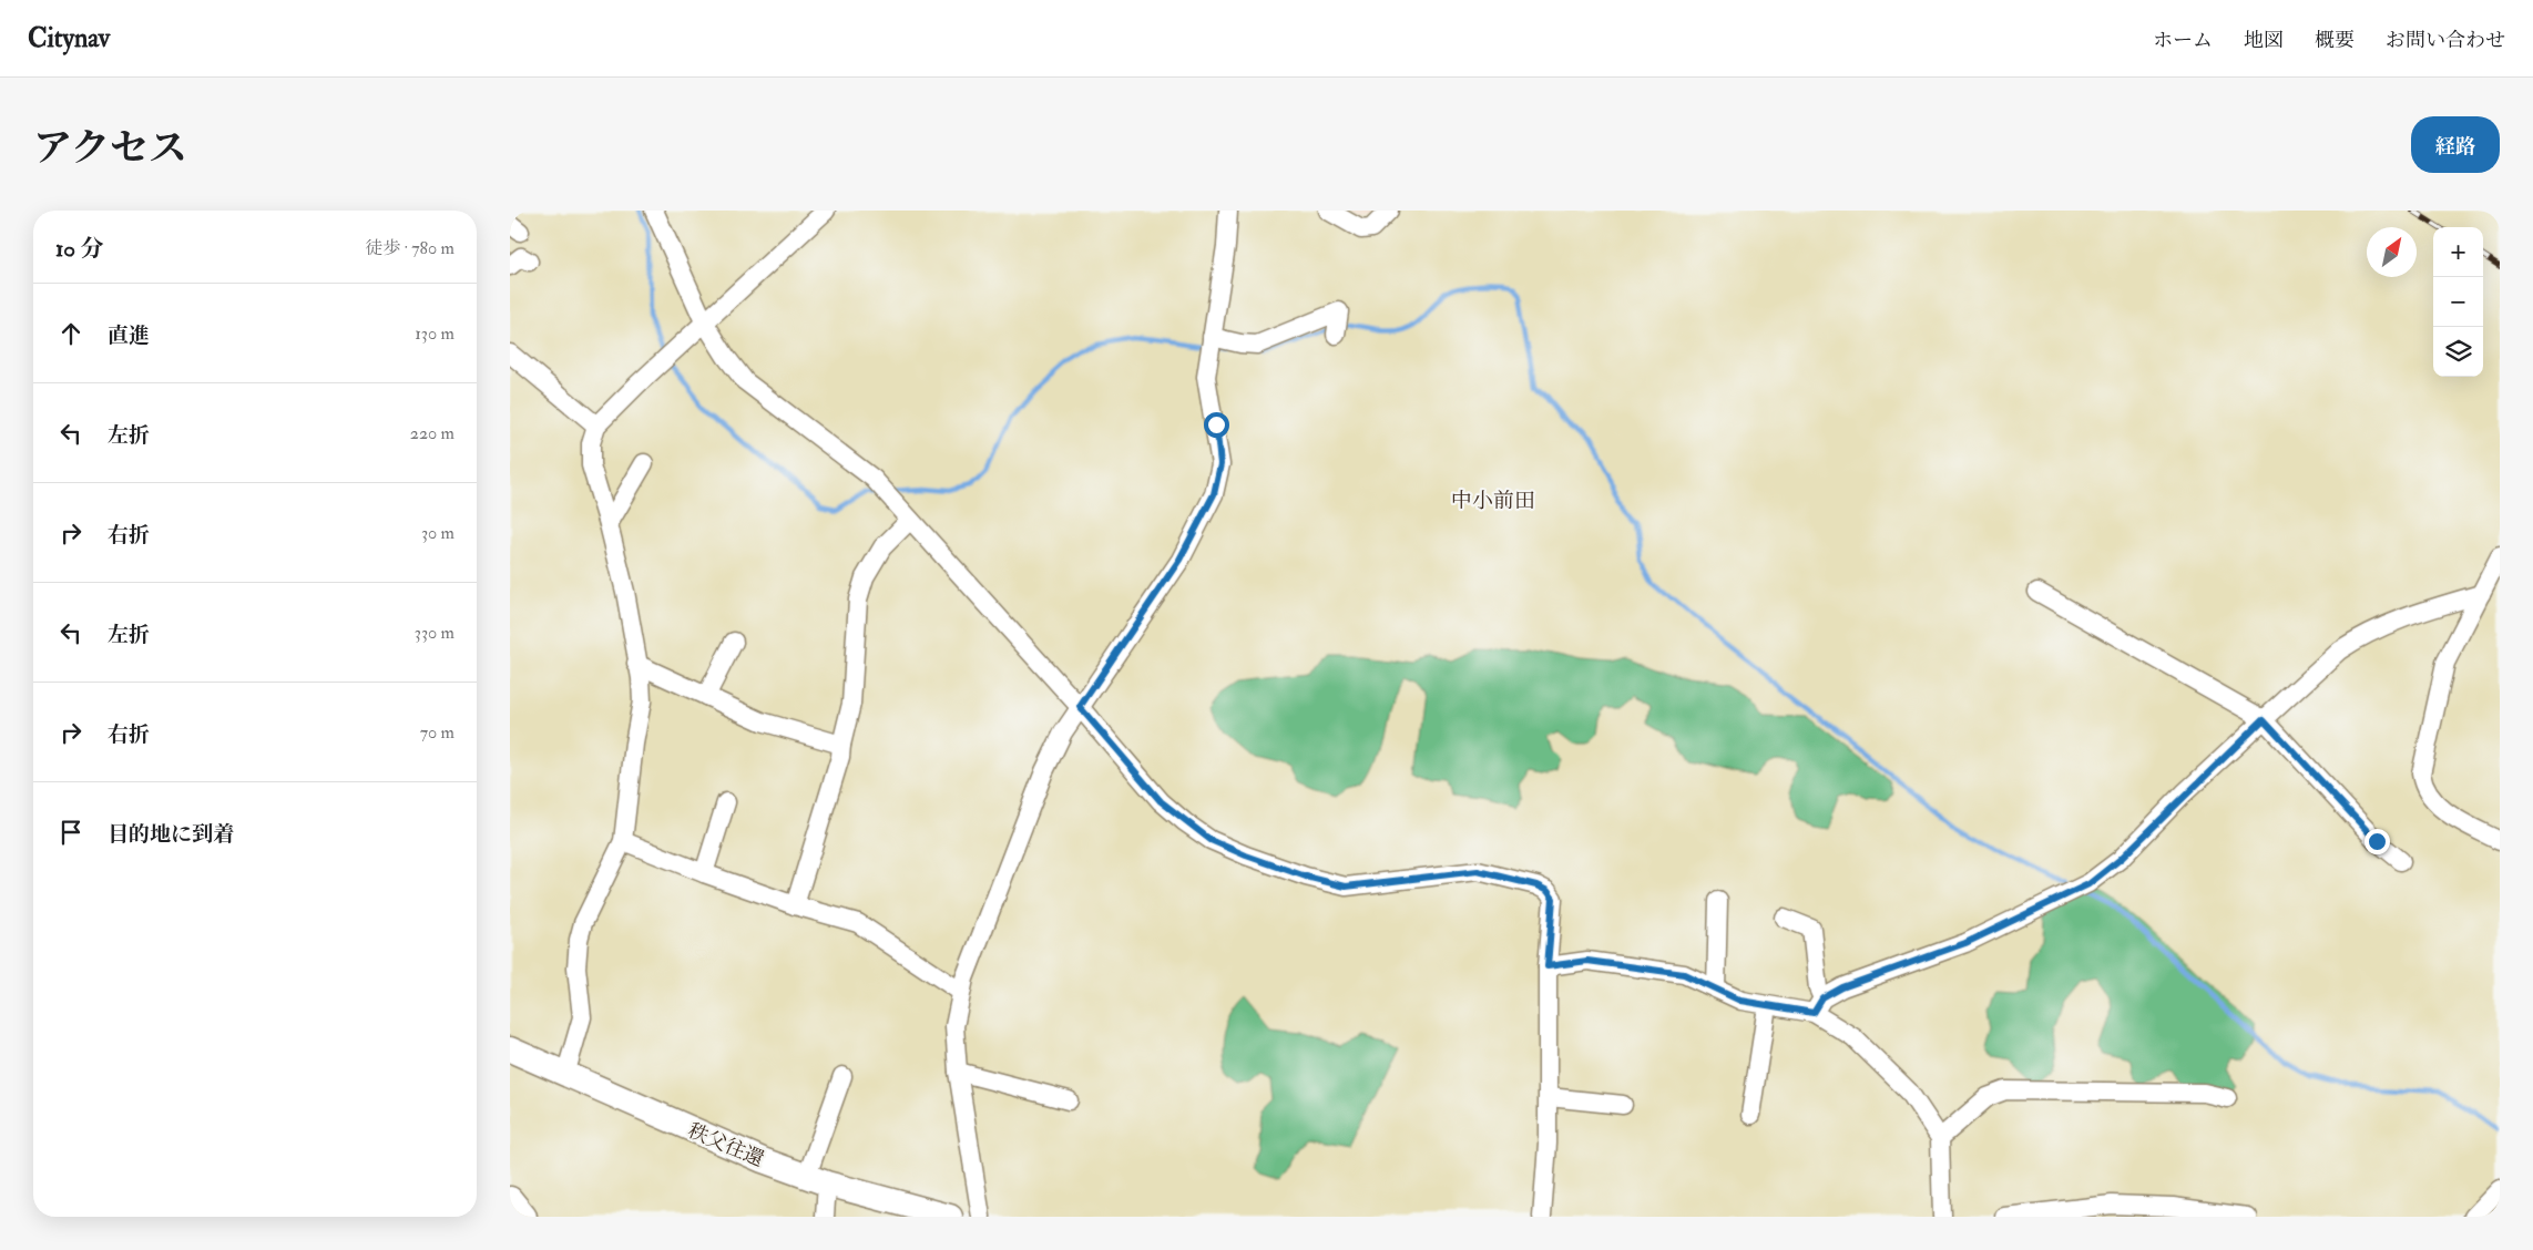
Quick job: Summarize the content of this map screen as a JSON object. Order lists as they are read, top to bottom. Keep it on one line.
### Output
{"streets":{"highway":["秩父往還"]},"districts":["中小前田"],"north":"top right","page":{"header":"Citynav","nav":["ホーム","地図","概要","お問い合わせ"],"title":"アクセス","buttons":"経路","heading":["10 分","徒歩 · 780 m"],"map_buttons":["+","−"],"list":[["直進","130 m"],["左折","220 m"],["右折","30 m"],["左折","330 m"],["右折","70 m"],"目的地に到着"]}}
